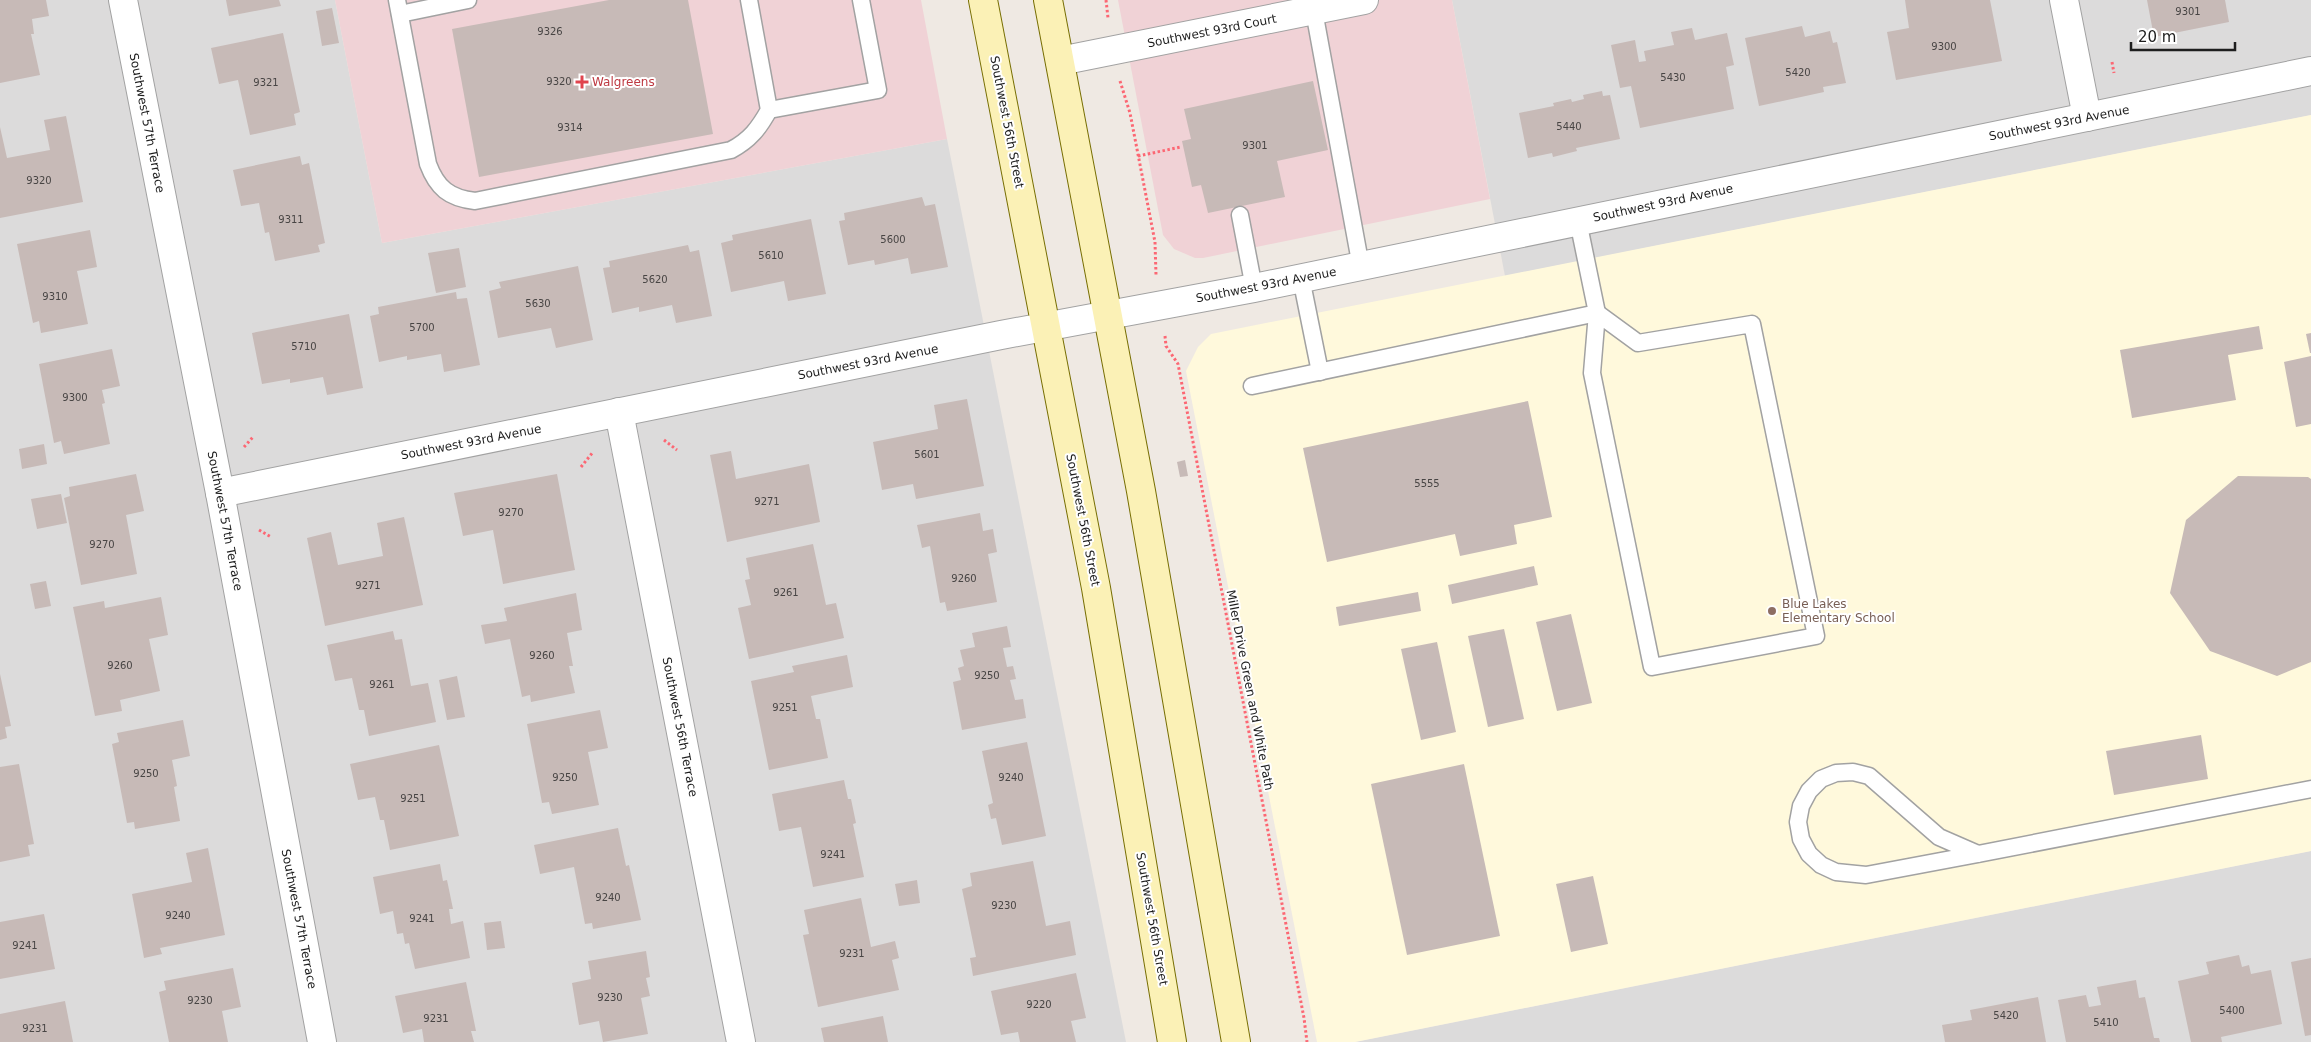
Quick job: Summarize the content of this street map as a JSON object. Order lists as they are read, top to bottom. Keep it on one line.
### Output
{"streets":{"main road":["Southwest 56th Street"],"street":["Southwest 93rd Court","Southwest 57th Terrace","Southwest 93rd Avenue","Southwest 56th Terrace"],"path":["Miller Drive Green and White Path"]},"crossings":[["Southwest 56th Street","Southwest 93rd Avenue"],["Southwest 57th Terrace","Southwest 93rd Avenue"],["Southwest 93rd Avenue","Southwest 56th Terrace"]],"places":{"health":["Walgreens"],"other":["Blue Lakes Elementary School"]},"house_numbers":["9301","9326","9300","5420","5430","9320","9321","5440","9314","9301","9320","9311","5600","5610","5620","9310","5630","5700","5710","9300","5601","5555","9271","9270","9270","9260","9271","9261","9260","9260","9250","9261","9251","9250","9250","9240","9251","9241","9240","9230","9240","9241","9241","9231","9230","9230","9220","5400","5420","9231","5410","9231"],"scale_bar":"20 m"}
